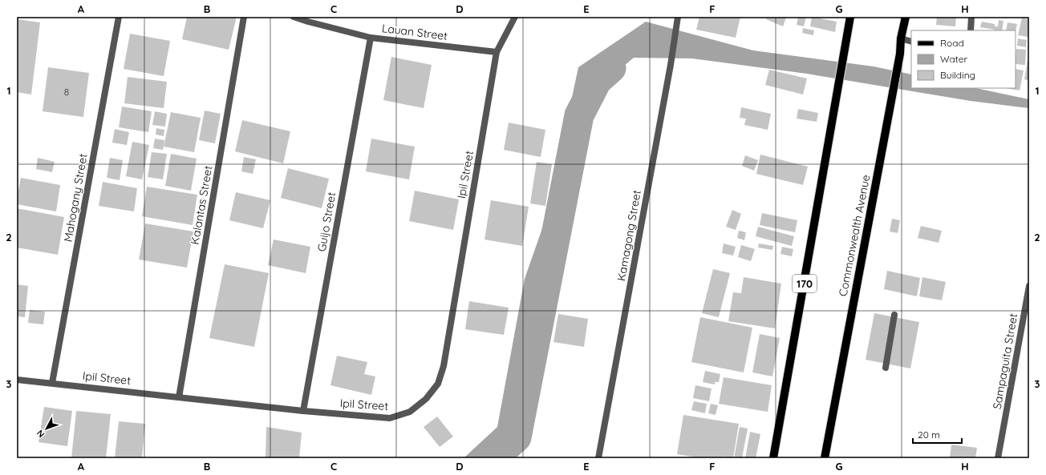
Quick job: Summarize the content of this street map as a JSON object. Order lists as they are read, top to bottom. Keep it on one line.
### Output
{"streets":{"main road":["Commonwealth Avenue","170"],"street":["Lauan Street","Ipil Street","Mahogany Street","Kalantas Street","Guijo Street","Kamagong Street","Sampaguita Street"]},"crossings":[["Lauan Street","Ipil Street"],["Lauan Street","Guijo Street"],["Ipil Street","Mahogany Street"],["Ipil Street","Kalantas Street"],["Ipil Street","Guijo Street"]],"house_numbers":["8"],"legend":["Road","Water","Building"],"scale_bar":"20 m","north":"bottom left","grid":{"columns":["A","B","C","D","E","F","G","H"],"rows":["1","2","3"]}}
